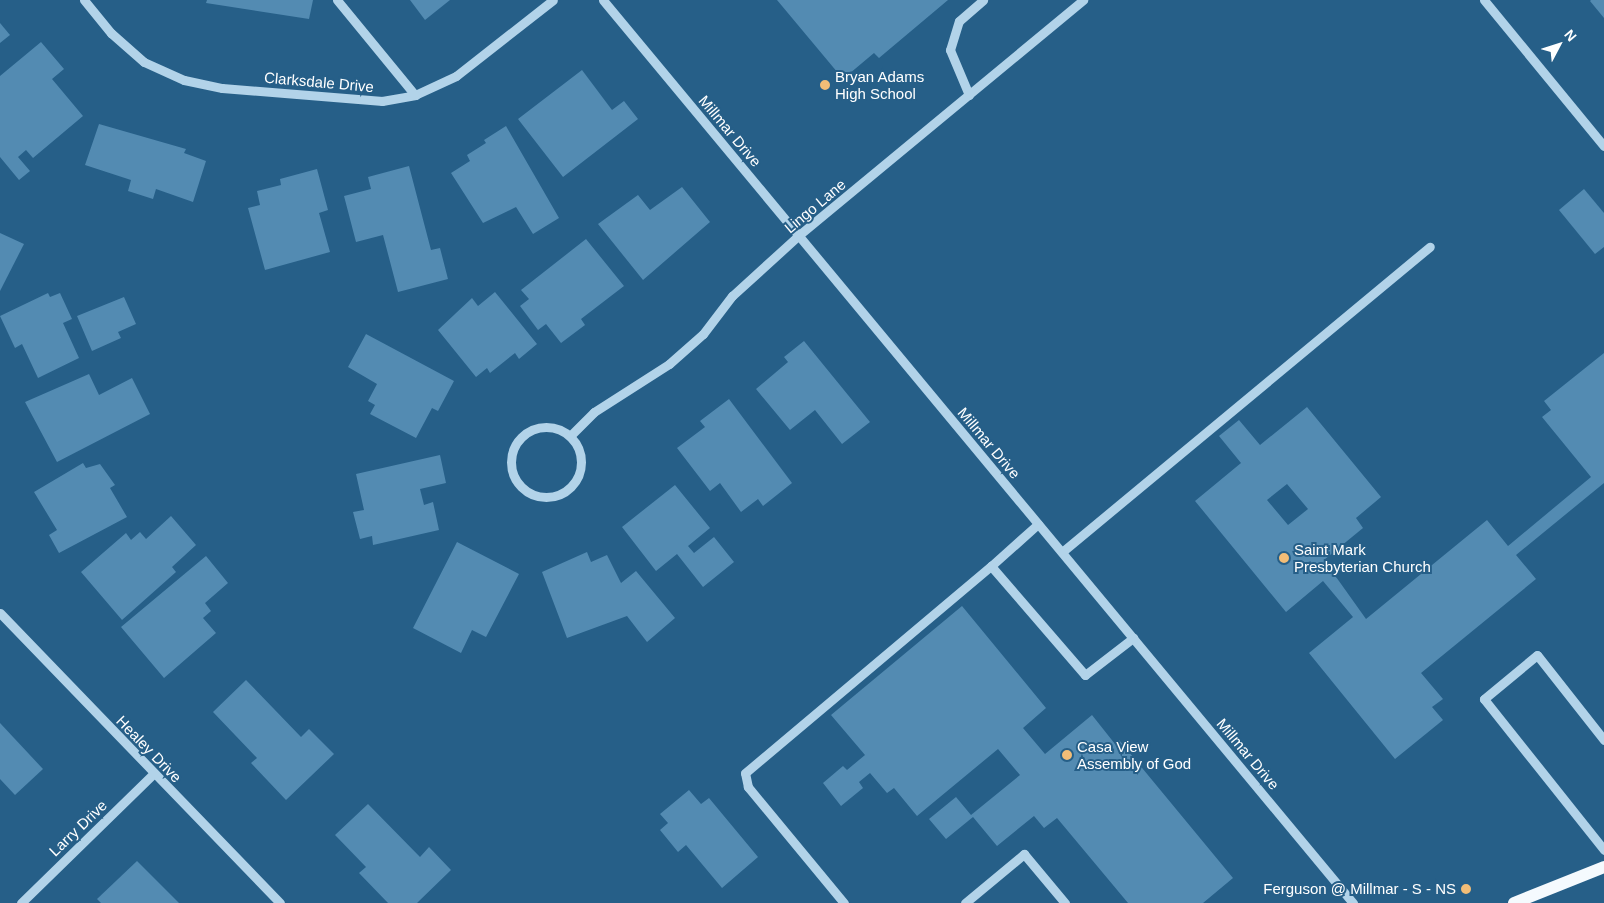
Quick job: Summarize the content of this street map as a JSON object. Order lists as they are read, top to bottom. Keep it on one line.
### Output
{"streets":{"street":["Clarksdale Drive","Millmar Drive","Lingo Lane","Healey Drive","Larry Drive"]},"crossings":[["Millmar Drive","Lingo Lane"],["Healey Drive","Larry Drive"]],"places":["Bryan Adams High School","Saint Mark Presbyterian Church","Casa View Assembly of God","Ferguson @ Millmar - S - NS"],"north":"top right"}
